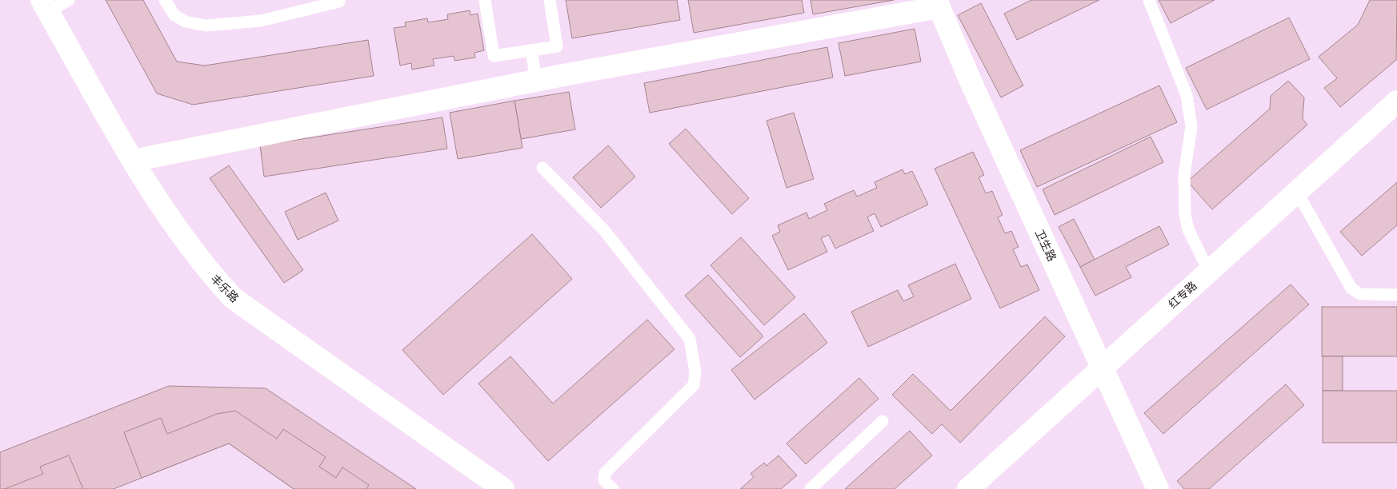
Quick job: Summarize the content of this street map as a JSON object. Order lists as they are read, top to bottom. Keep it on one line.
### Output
{"streets":{"street":["卫生路","丰乐路","红专路"]},"crossings":[["卫生路","红专路"]]}
